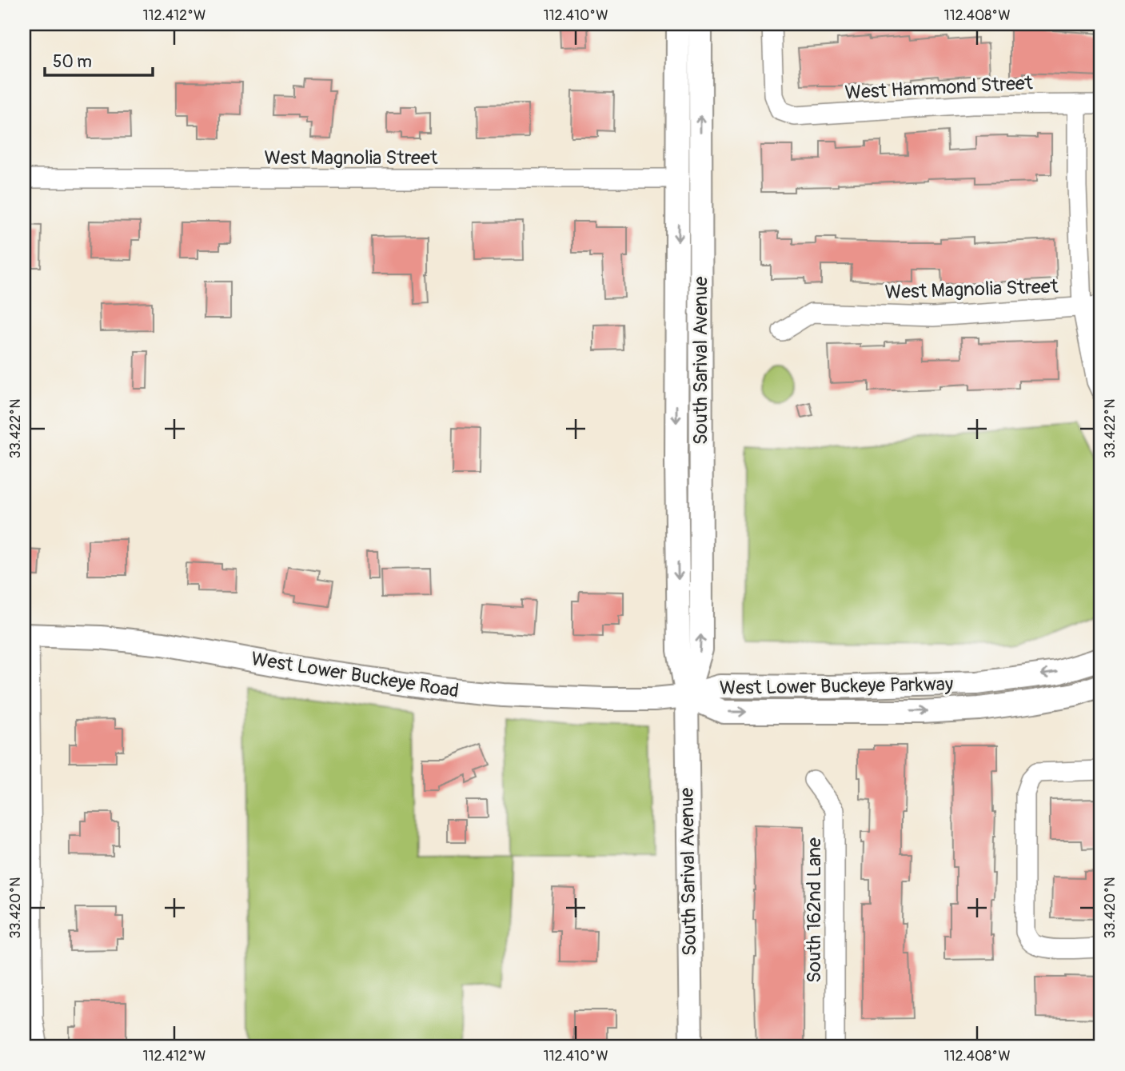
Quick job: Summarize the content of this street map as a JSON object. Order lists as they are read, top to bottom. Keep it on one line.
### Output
{"streets":{"main road":["South Sarival Avenue","West Lower Buckeye Road","West Lower Buckeye Parkway"],"street":["West Hammond Street","West Magnolia Street","South 162nd Lane"]},"crossings":[["West Magnolia Street","South Sarival Avenue"],["South Sarival Avenue","West Lower Buckeye Road"],["South Sarival Avenue","West Lower Buckeye Parkway"],["West Lower Buckeye Road","West Lower Buckeye Parkway"]],"scale_bar":"50 m","coordinates":["112.412°W","112.410°W","112.408°W","33.422°N","33.420°N"]}
